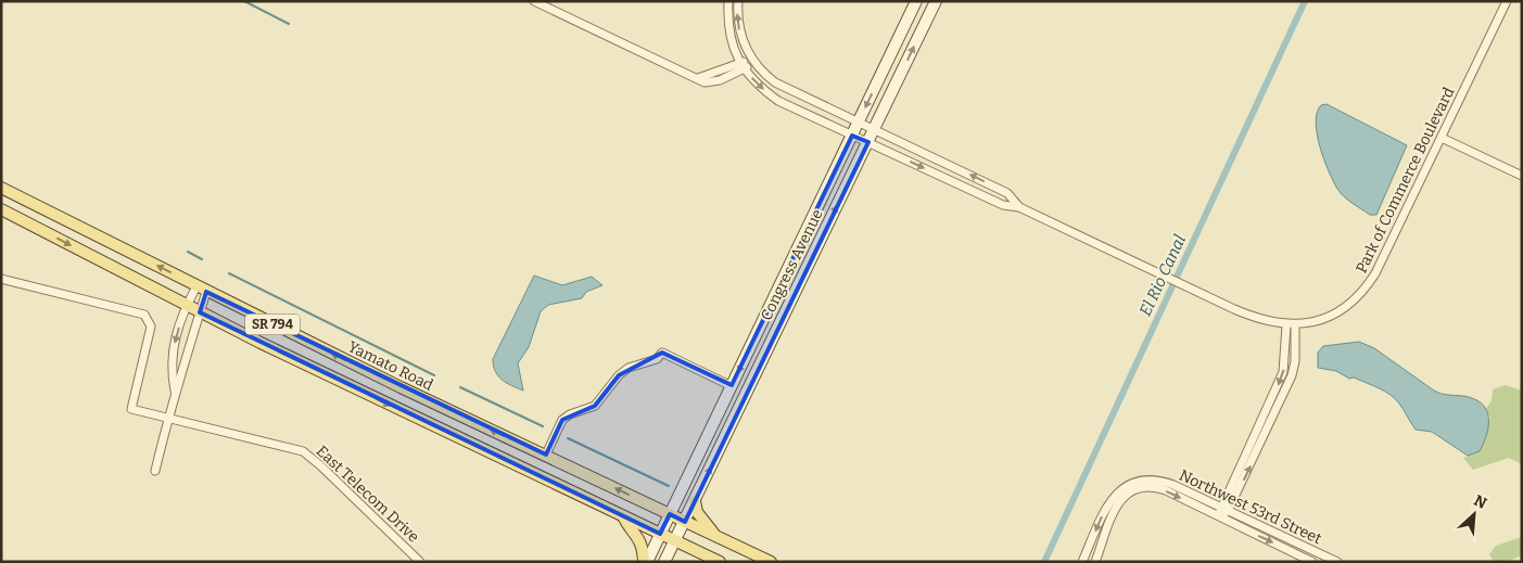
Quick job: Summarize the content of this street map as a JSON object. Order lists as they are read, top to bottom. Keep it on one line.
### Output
{"streets":{"main road":["Congress Avenue","SR 794","Yamato Road"],"street":["Park of Commerce Boulevard","East Telecom Drive","Northwest 53rd Street"]},"crossings":[["Park of Commerce Boulevard","Congress Avenue"],["Congress Avenue","SR 794"],["Congress Avenue","Yamato Road"]],"water":["El Rio Canal"],"north":"top right"}
